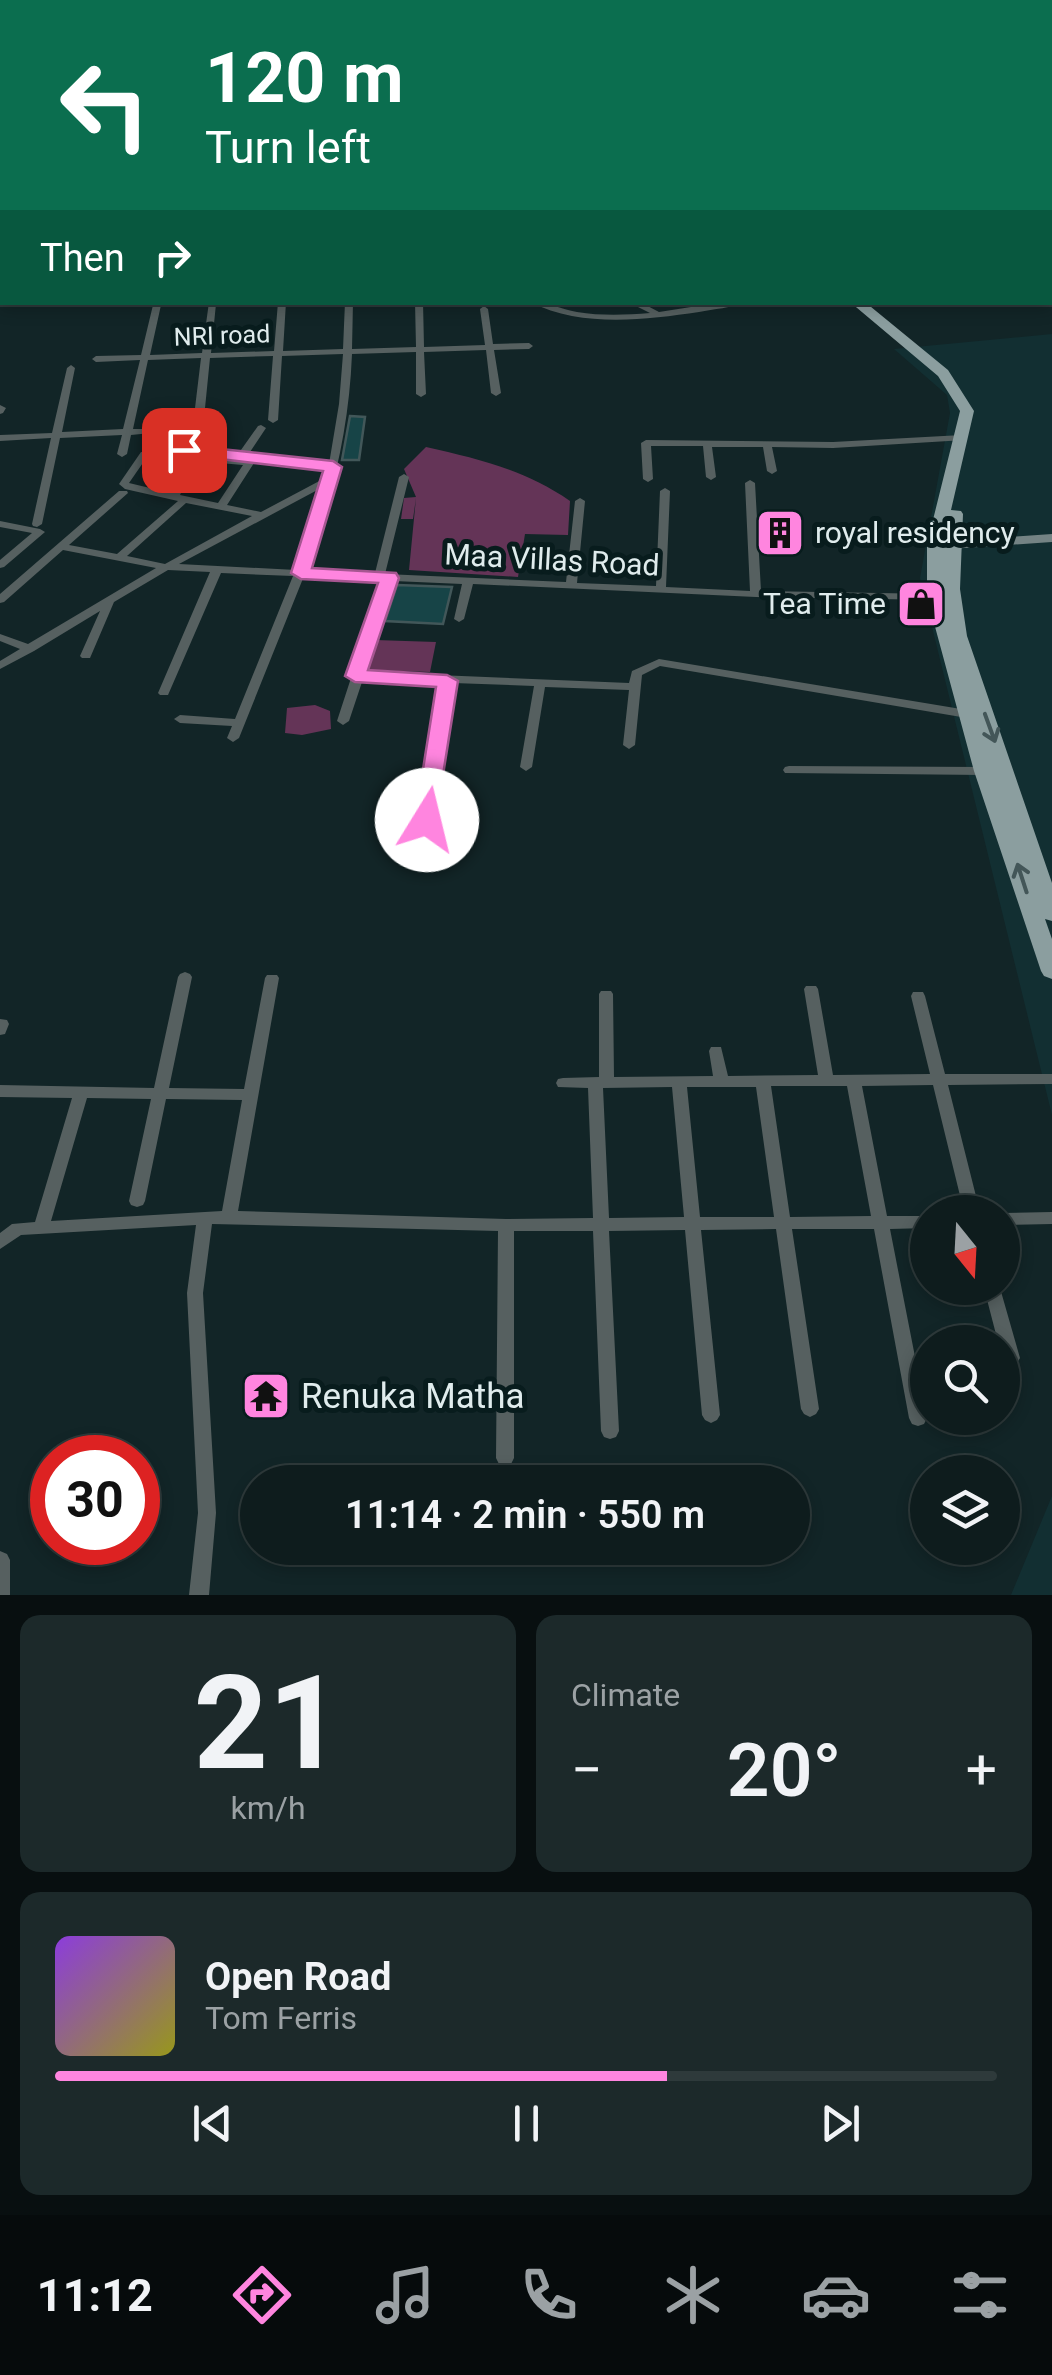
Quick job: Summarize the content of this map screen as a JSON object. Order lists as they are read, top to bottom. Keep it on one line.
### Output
{"streets":{"street":["NRI road","Maa Villas Road"]},"places":{"building":["royal residency"],"shop":["Tea Time"],"temple":["Renuka Matha"]},"north":"bottom","page":{"turn":["120 m","Turn left"],"then":"Then","limit":"30","trip":"11:14 · 2 min · 550 m","tile":[["21","km/h"],"Climate"],"heat":["−","20°","+"],"song":["Open Road","Tom Ferris"],"tabs":"11:12"}}
